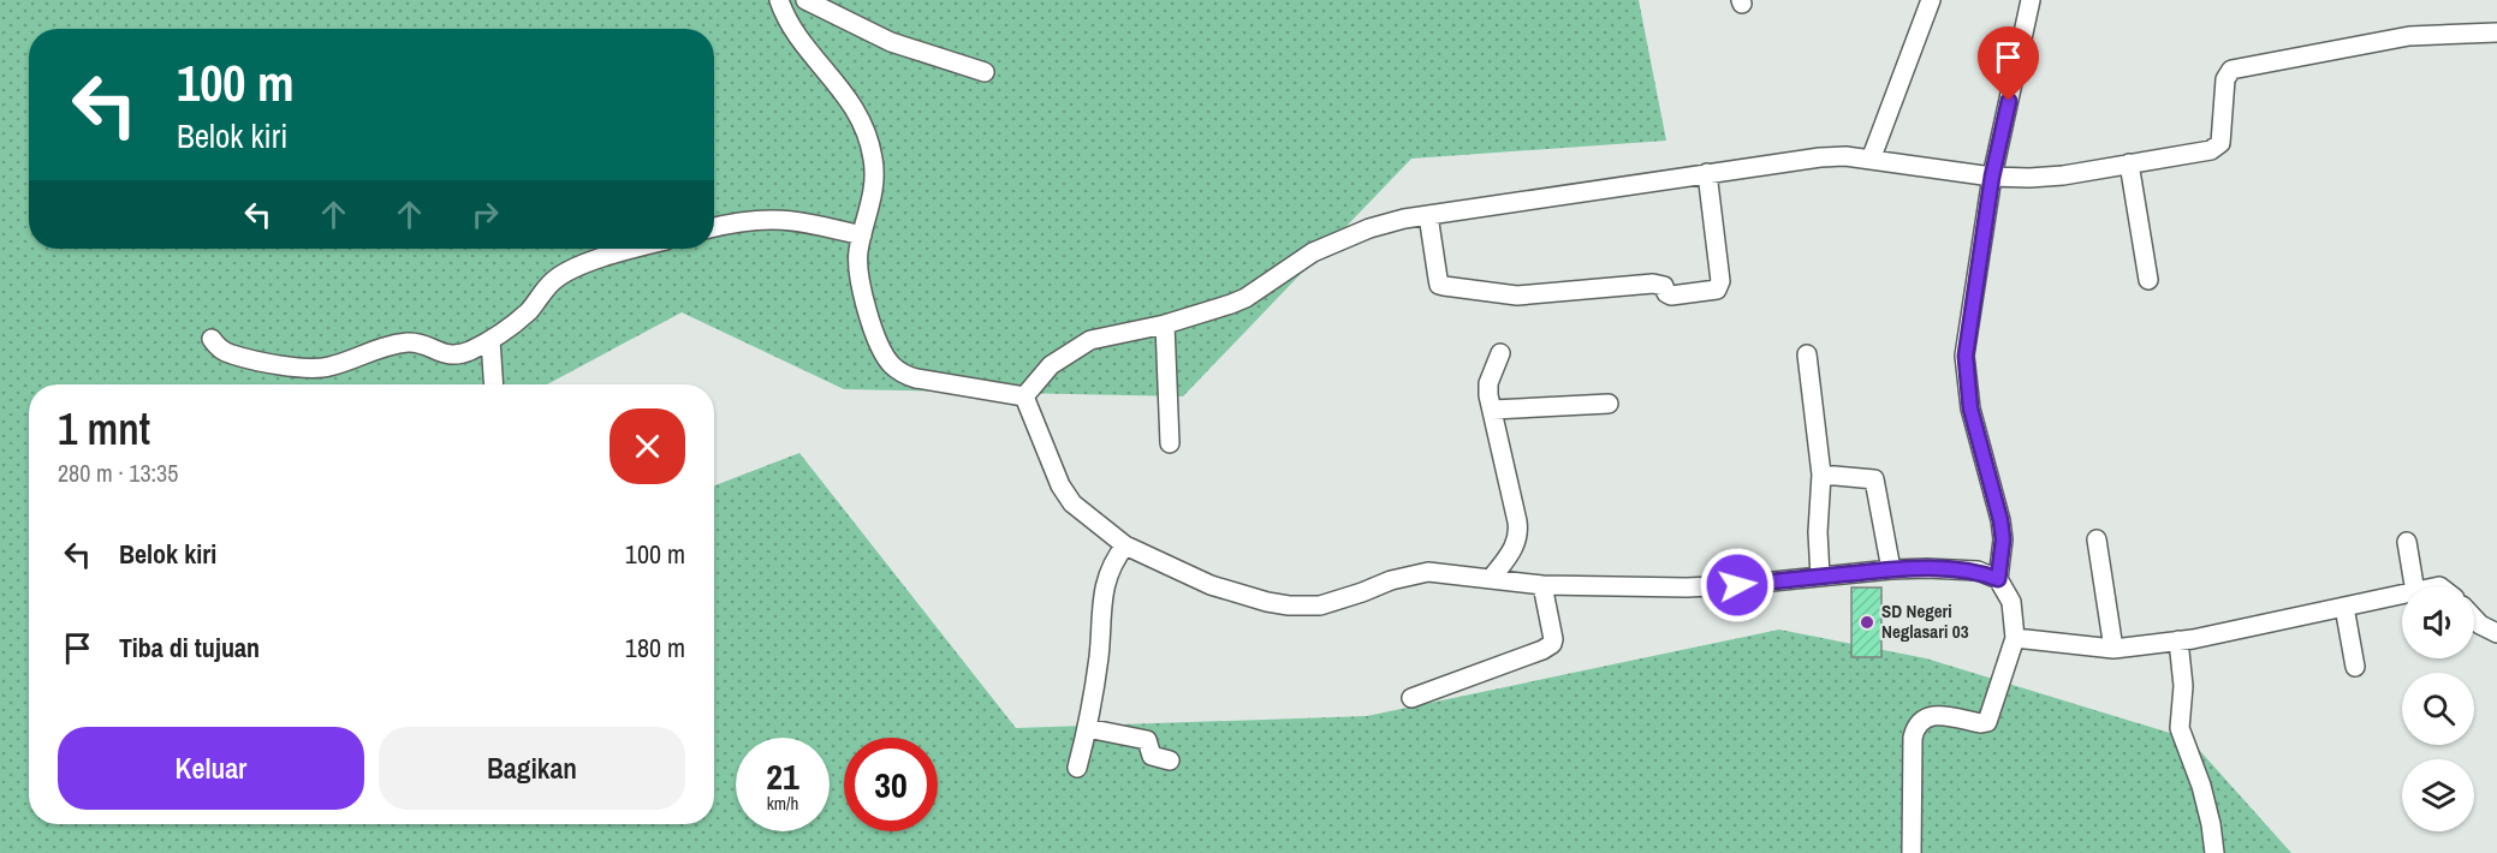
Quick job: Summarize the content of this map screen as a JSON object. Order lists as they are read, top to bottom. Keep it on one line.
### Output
{"places":["SD Negeri Neglasari 03"],"page":{"turn":["100 m","Belok kiri"],"heading":["1 mnt","280 m · 13:35"],"list":[{"name":"Belok kiri","value":"100 m"},{"name":"Tiba di tujuan","value":"180 m"}],"buttons":["Keluar","Bagikan"],"speed":"21 km/h","limit":"30"}}
